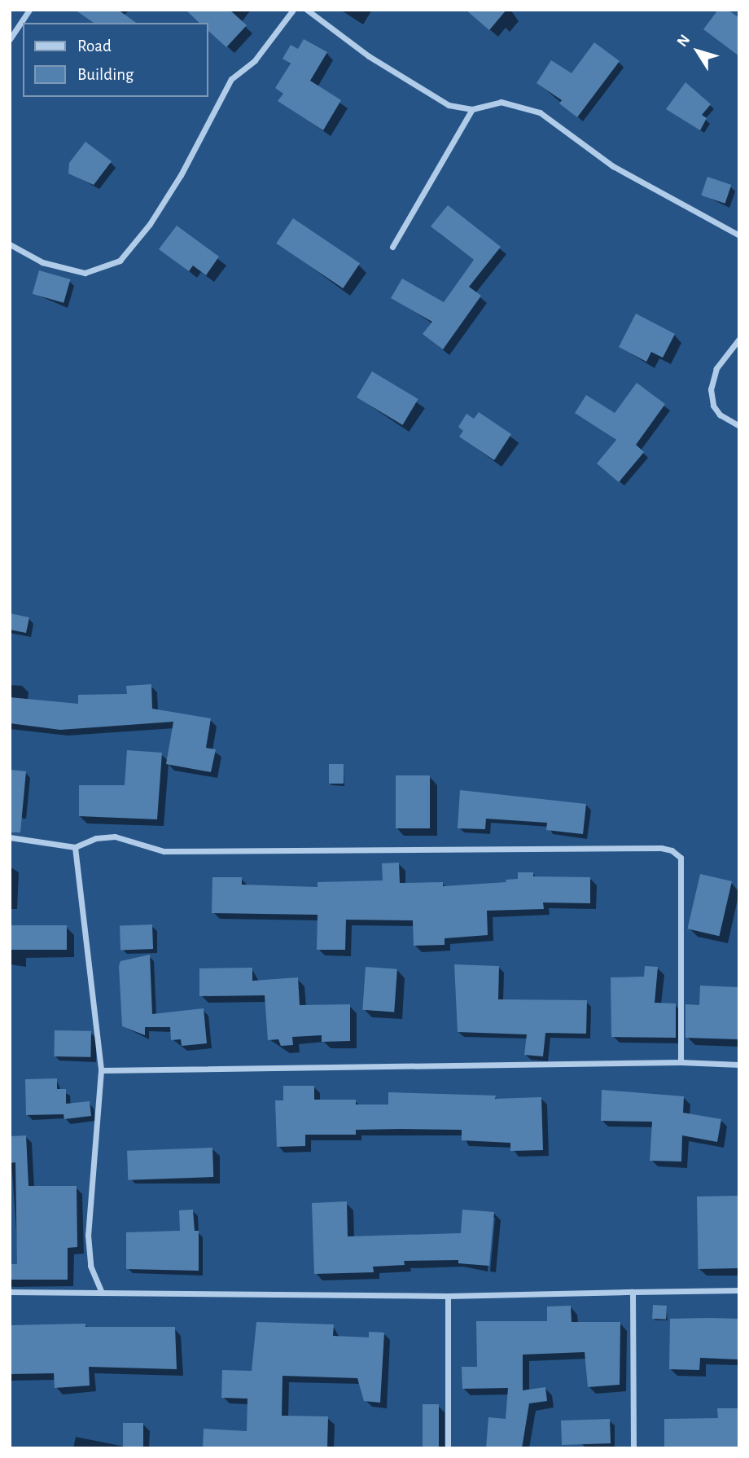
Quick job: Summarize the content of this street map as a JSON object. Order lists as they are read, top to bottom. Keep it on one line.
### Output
{"legend":["Road","Building"],"north":"top left"}
